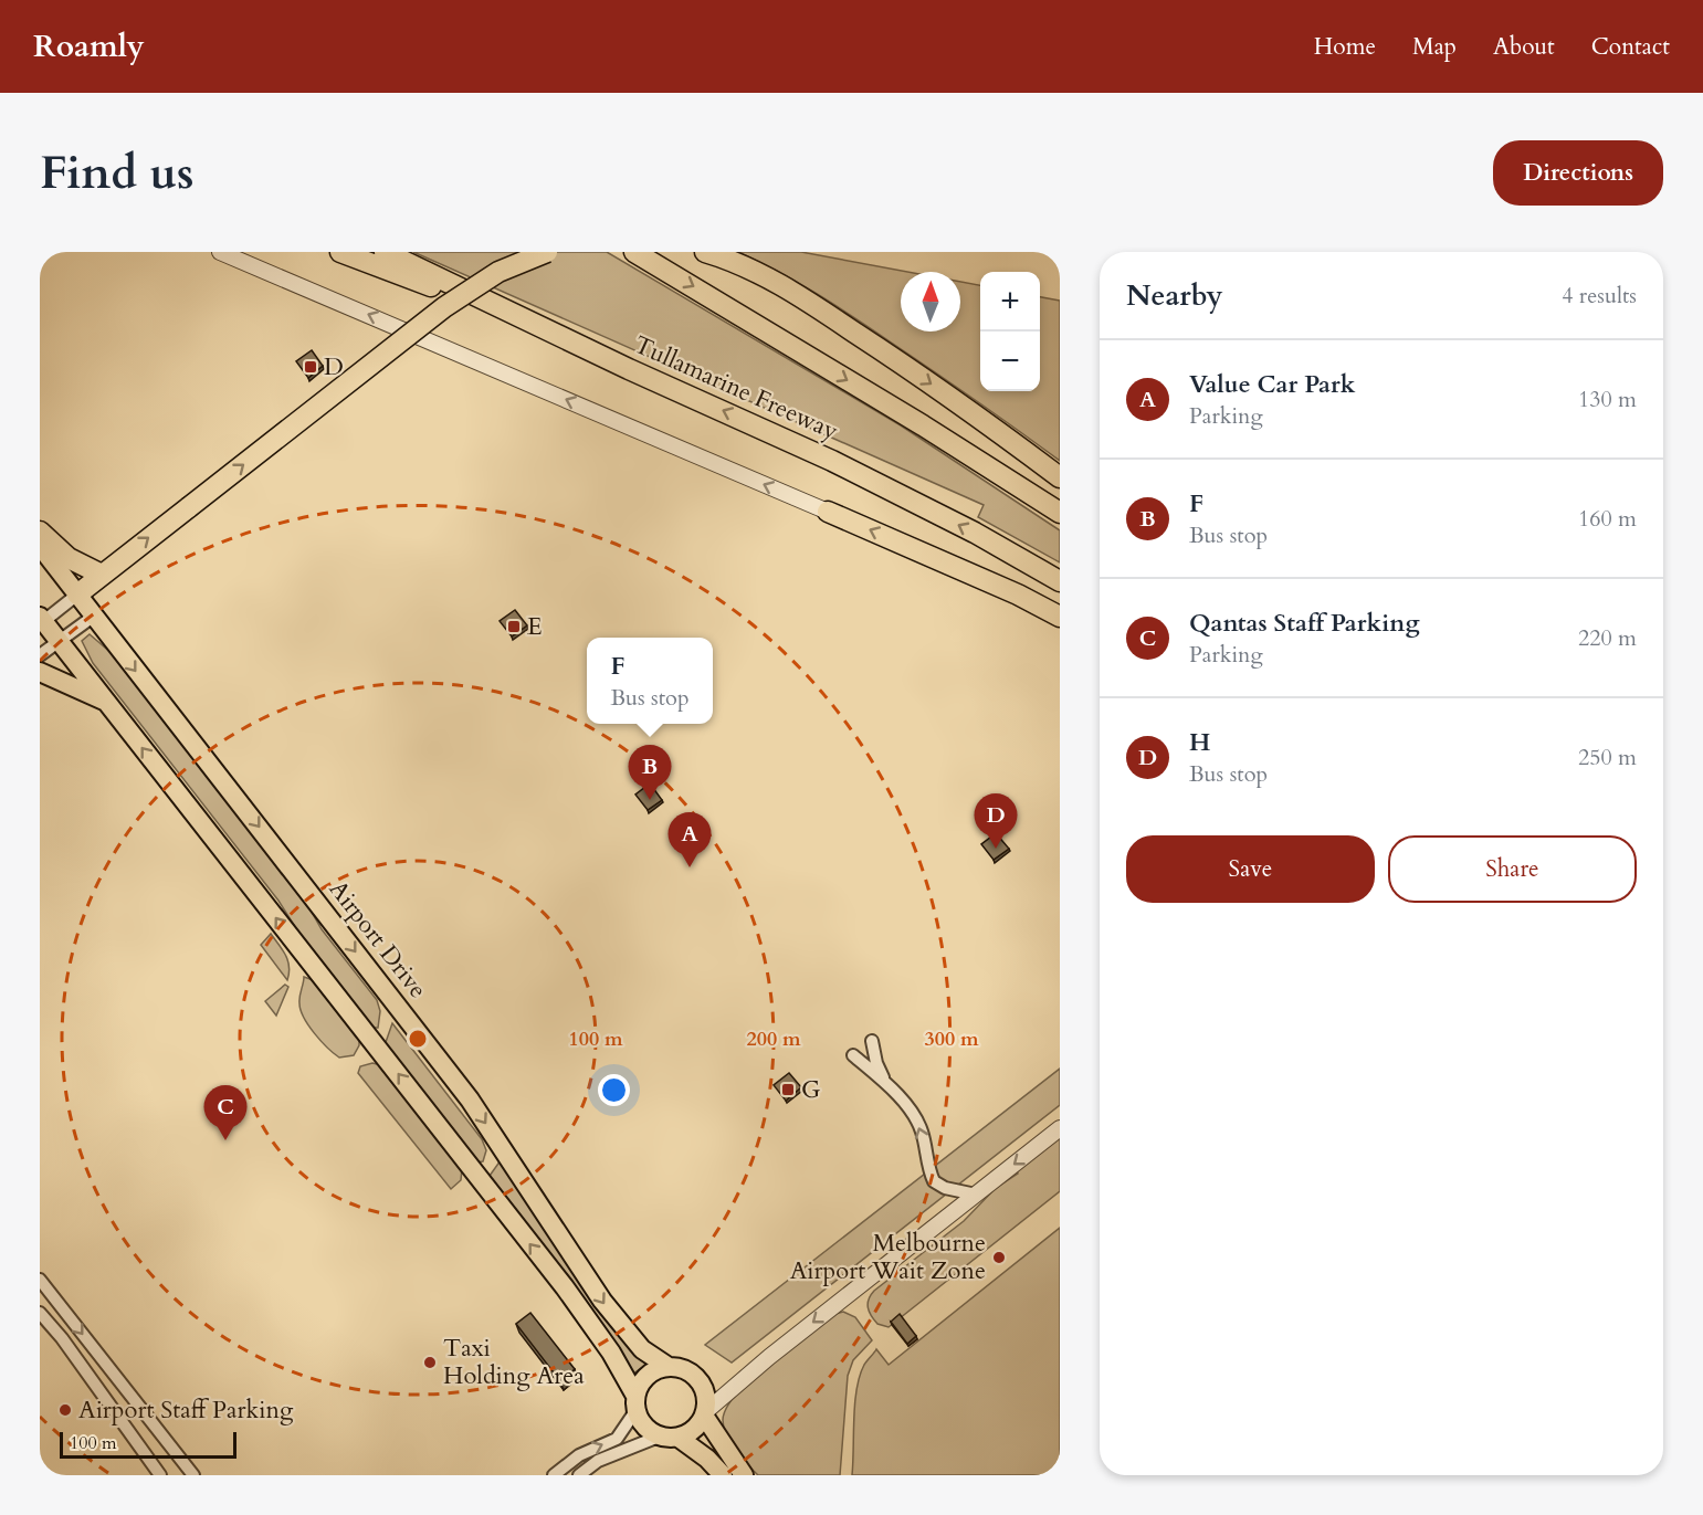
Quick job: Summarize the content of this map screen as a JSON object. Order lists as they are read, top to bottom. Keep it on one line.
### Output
{"streets":{"highway":["Tullamarine Freeway"],"main road":["Airport Drive"]},"places":{"transit":["D","E","G"],"other":["Melbourne Airport Wait Zone","Taxi Holding Area","Airport Staff Parking"]},"scale_bar":"100 m","north":"top","page":{"header":"Roamly","nav":["Home","Map","About","Contact"],"buttons":["Directions",["Save","Share"]],"title":"Find us","heading":["Nearby","4 results"],"map_buttons":["+","−"],"list":[{"mark":"A","name":"Value Car Park","note":"Parking","value":"130 m"},{"mark":"B","name":"F","note":"Bus stop","value":"160 m"},{"mark":"C","name":"Qantas Staff Parking","note":"Parking","value":"220 m"},{"mark":"D","name":"H","note":"Bus stop","value":"250 m"}],"popup":["F","Bus stop"],"pins":["B","D","A","C"],"scale":"100 m"},"rings":["100 m","200 m","300 m"]}
